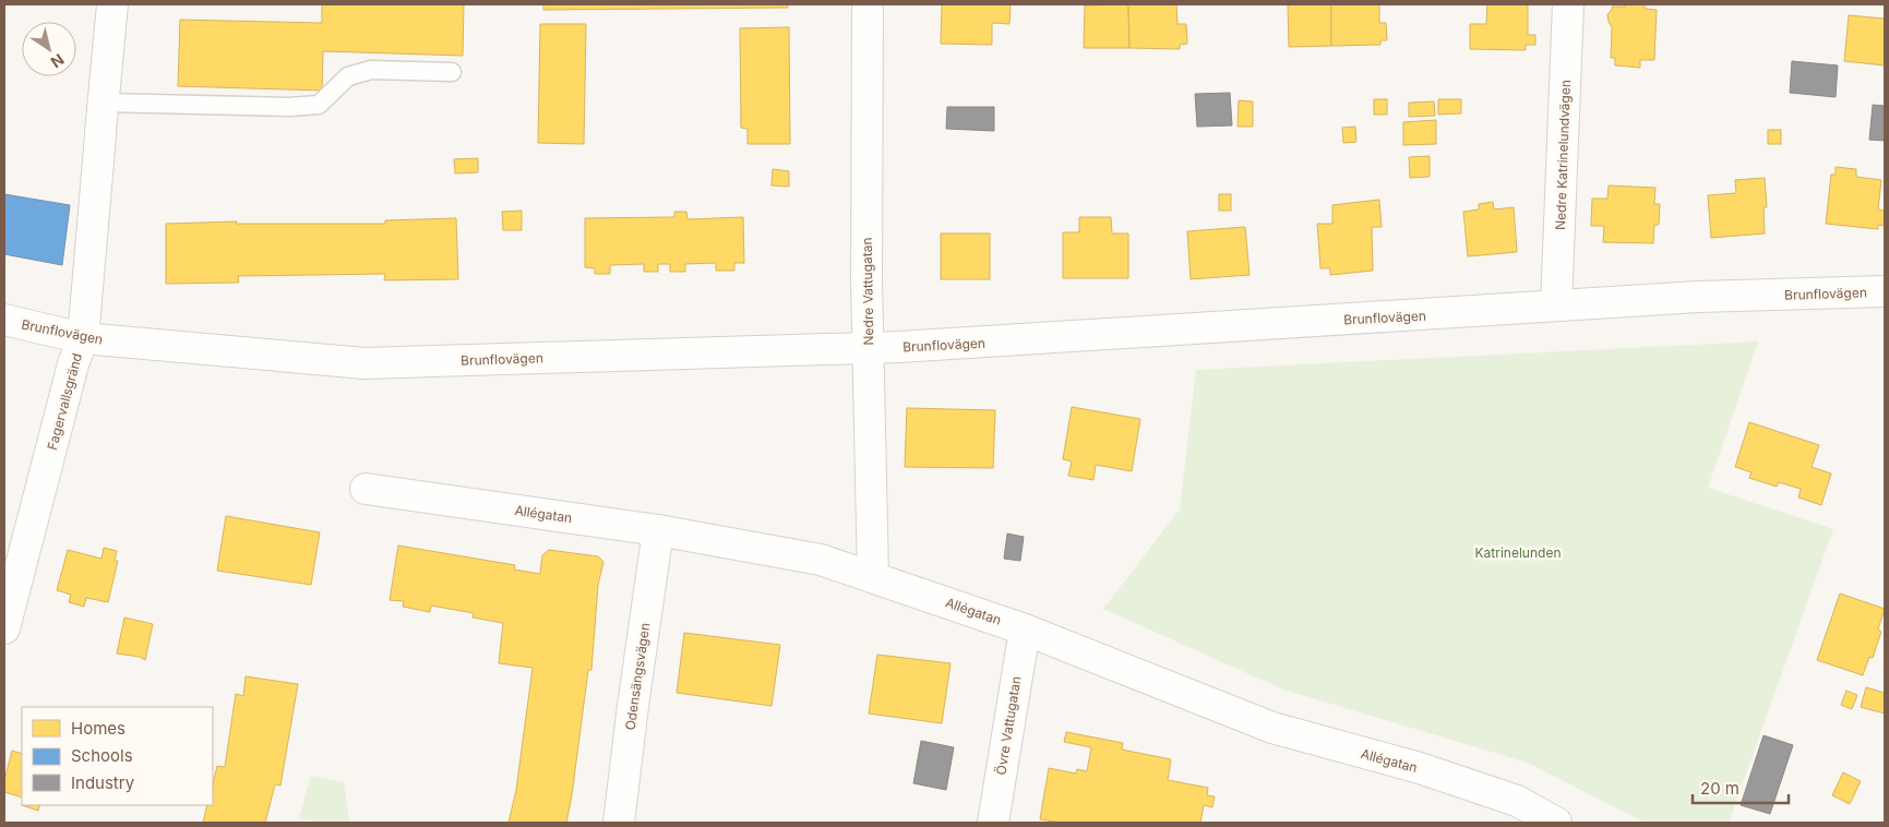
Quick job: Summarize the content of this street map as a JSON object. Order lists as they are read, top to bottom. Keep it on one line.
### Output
{"streets":{"street":["Nedre Katrinelundvägen","Nedre Vattugatan","Brunflovägen","Fagervallsgränd","Allégatan","Odensängsvägen","Övre Vattugatan"]},"crossings":[["Nedre Katrinelundvägen","Brunflovägen"],["Nedre Vattugatan","Brunflovägen"],["Nedre Vattugatan","Allégatan"],["Brunflovägen","Fagervallsgränd"],["Allégatan","Odensängsvägen"],["Allégatan","Övre Vattugatan"]],"parks":["Katrinelunden"],"legend":["Homes","Schools","Industry"],"scale_bar":"20 m","north":"bottom right"}
